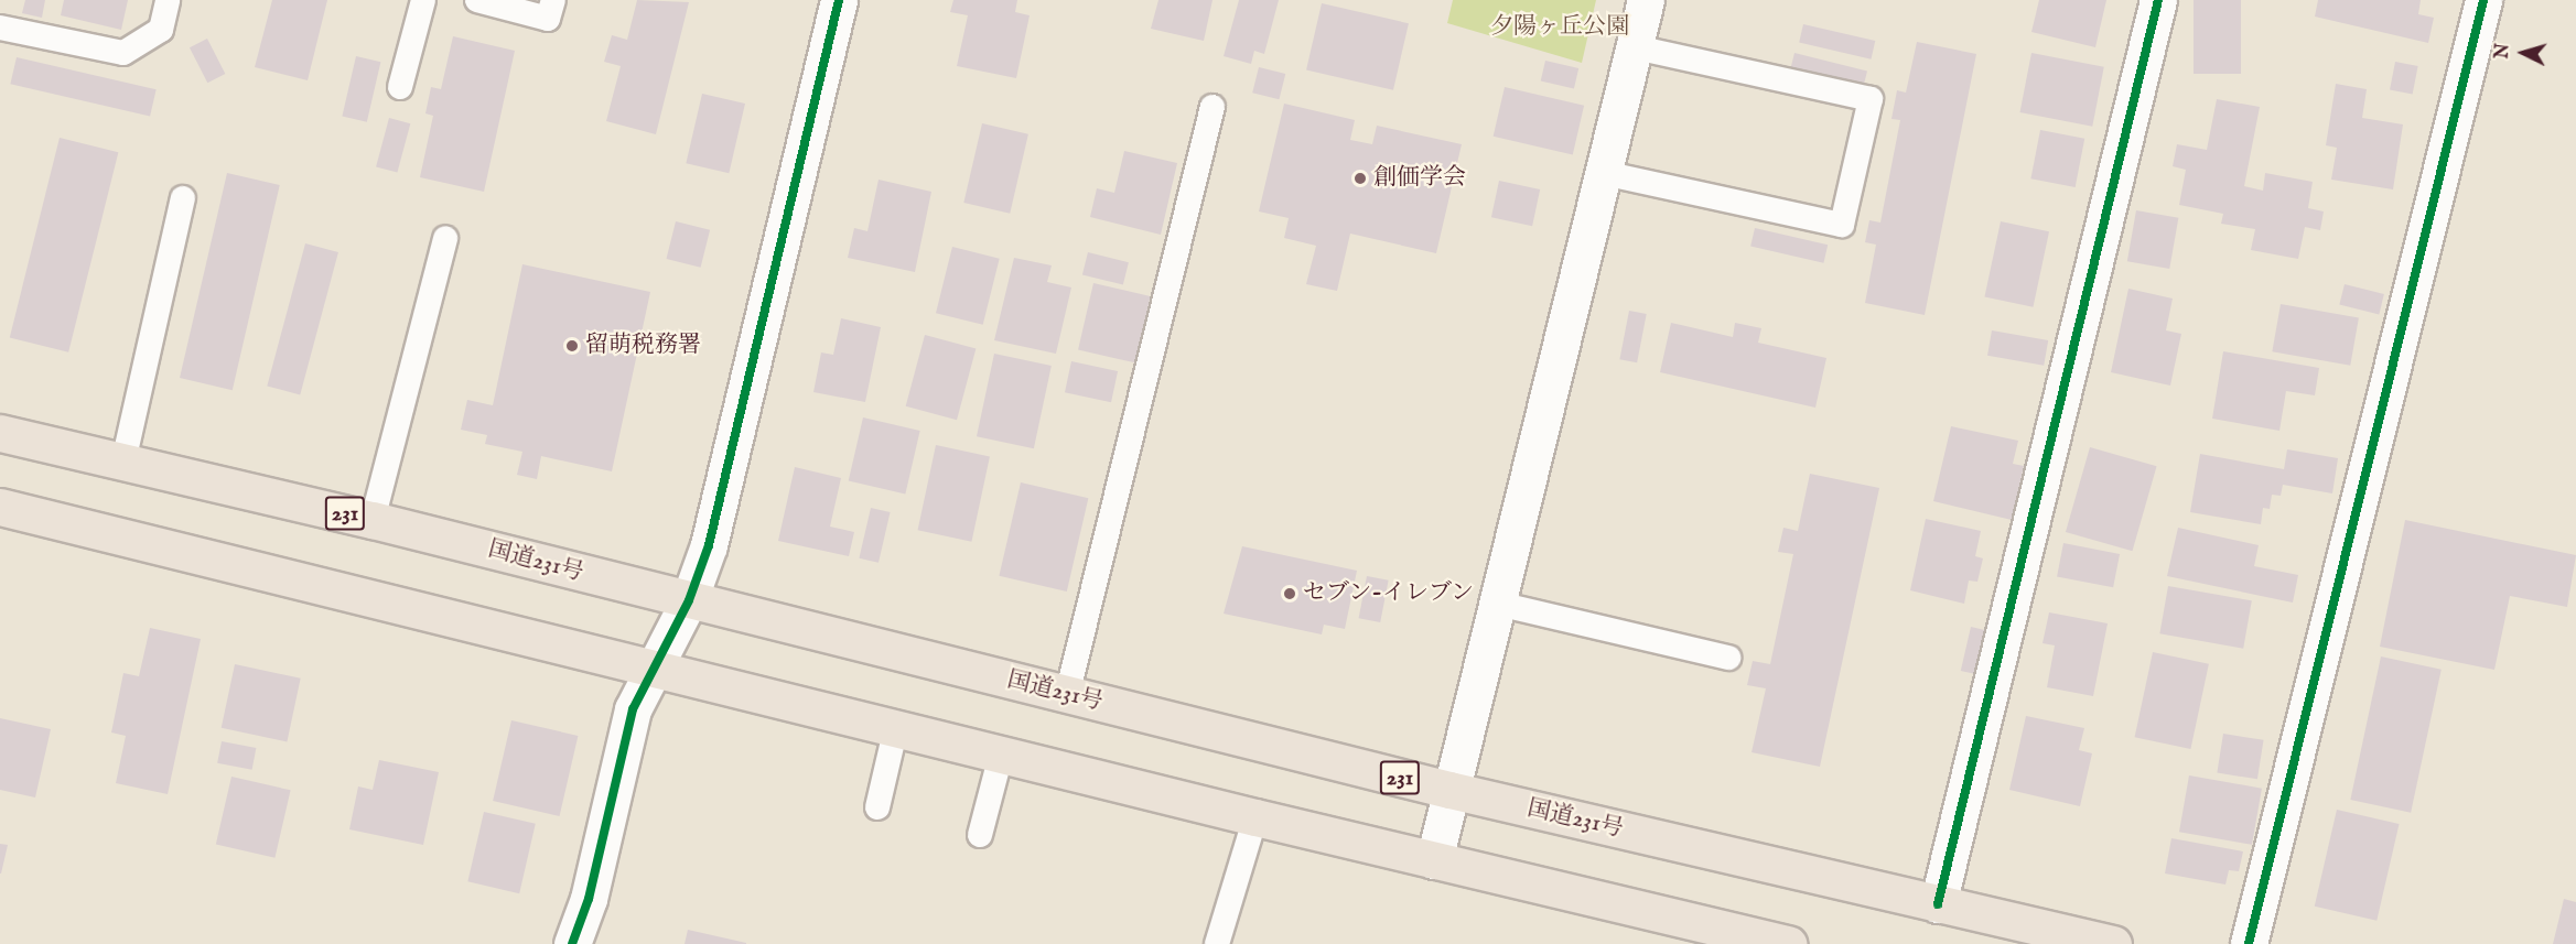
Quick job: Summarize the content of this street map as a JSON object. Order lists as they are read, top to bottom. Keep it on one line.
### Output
{"streets":{"highway":["231","国道231号"]},"parks":["夕陽ヶ丘公園"],"places":["創価学会","留萌税務署","セブン-イレブン"],"north":"left"}
